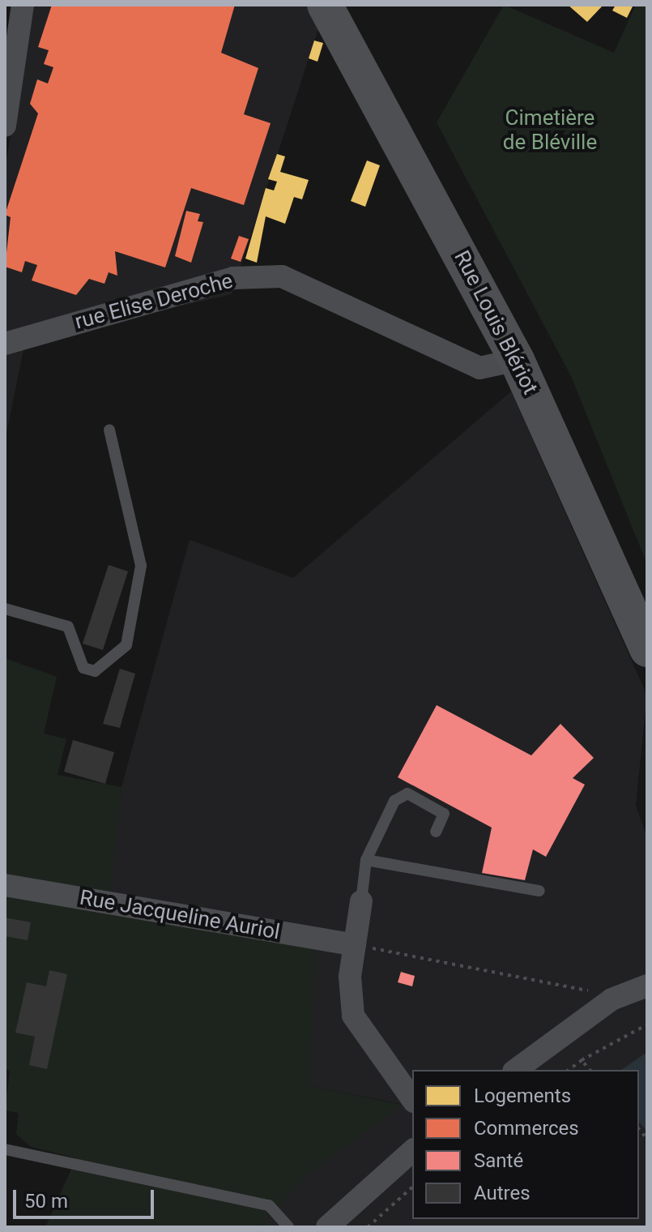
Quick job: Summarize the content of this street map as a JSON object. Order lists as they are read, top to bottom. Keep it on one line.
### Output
{"streets":{"main road":["Rue Louis Blériot"],"street":["rue Elise Deroche","Rue Jacqueline Auriol"]},"crossings":[["rue Elise Deroche","Rue Louis Blériot"]],"parks":["Cimetière de Bléville"],"legend":["Logements","Commerces","Santé","Autres"],"scale_bar":"50 m"}
